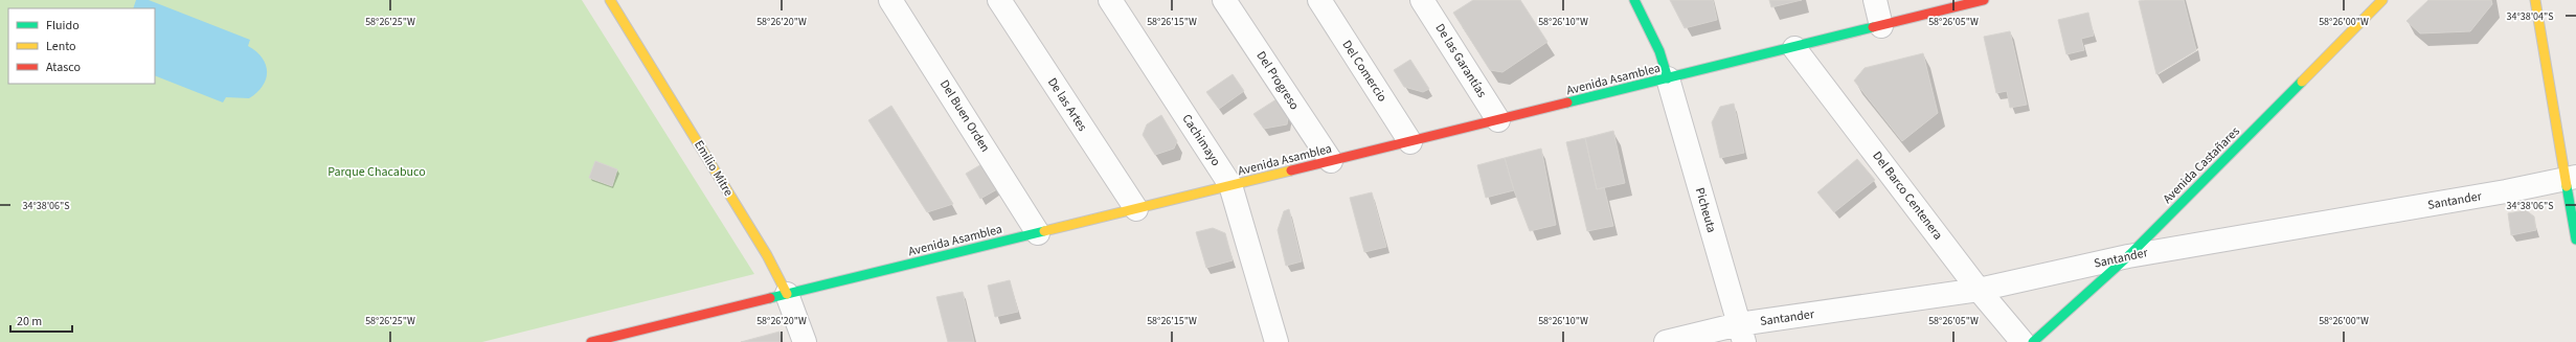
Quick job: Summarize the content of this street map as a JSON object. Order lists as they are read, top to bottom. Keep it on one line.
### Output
{"streets":{"main road":["Avenida Asamblea","Avenida Castañares","Emilio Mitre"],"street":["De las Garantías","Del Comercio","Del Progreso","De las Artes","Del Buen Orden","Cachimayo","Del Barco Centenera","Santander","Picheuta"]},"crossings":[["De las Garantías","Avenida Asamblea"],["Del Comercio","Avenida Asamblea"],["Avenida Asamblea","Del Progreso"],["Avenida Asamblea","De las Artes"],["Avenida Asamblea","Del Buen Orden"],["Avenida Asamblea","Cachimayo"],["Avenida Asamblea","Emilio Mitre"],["Avenida Asamblea","Del Barco Centenera"],["Avenida Asamblea","Picheuta"],["Avenida Castañares","Santander"],["Del Barco Centenera","Santander"],["Santander","Picheuta"]],"parks":["Parque Chacabuco"],"legend":["Fluido","Lento","Atasco"],"scale_bar":"20 m","coordinates":["34°38'04\"S","58°26'25\"W","58°26'20\"W","58°26'15\"W","58°26'10\"W","58°26'05\"W","58°26'00\"W","34°38'06\"S"]}
